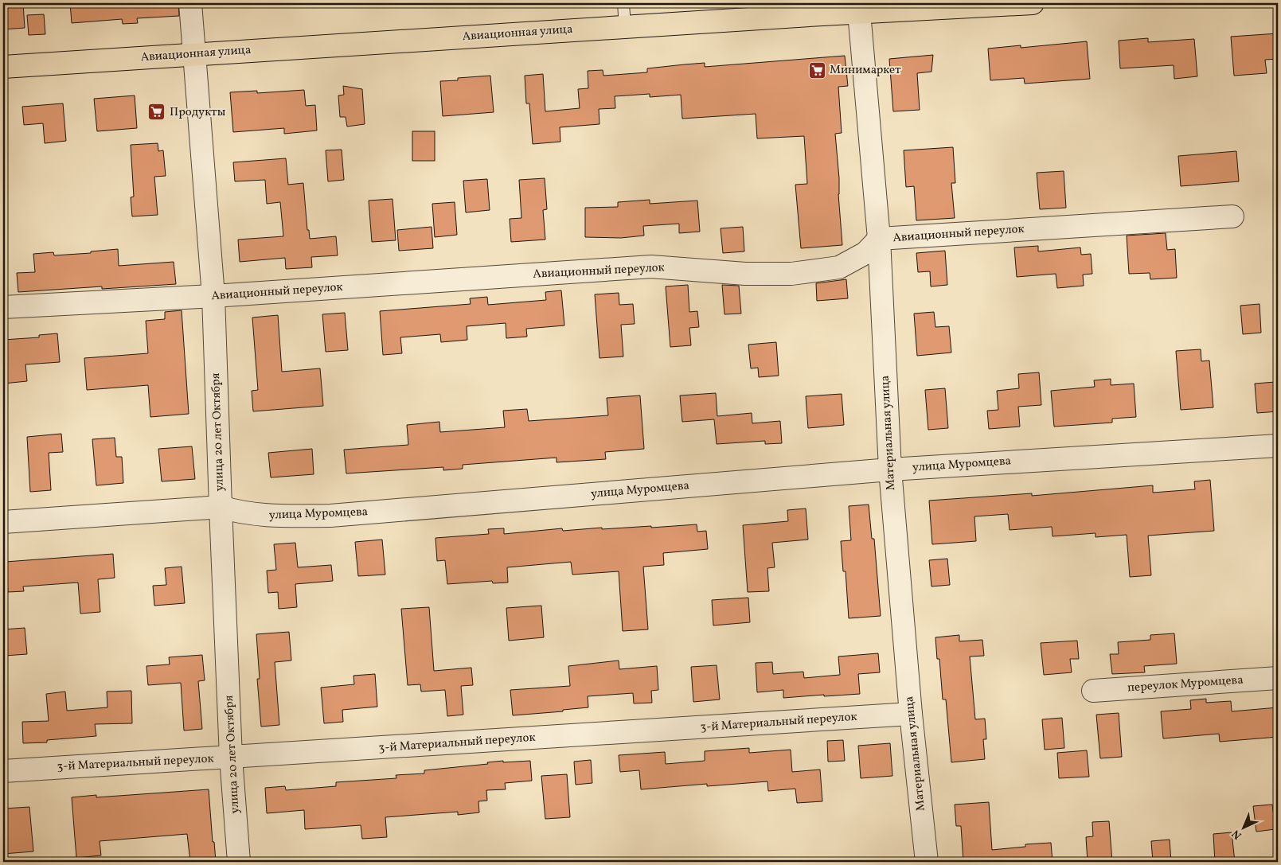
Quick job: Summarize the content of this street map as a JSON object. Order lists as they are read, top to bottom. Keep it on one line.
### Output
{"streets":{"main road":["Авиационная улица"],"street":["Авиационный переулок","улица 20 лет Октября","Материальная улица","улица Муромцева","переулок Муромцева","3-й Материальный переулок"]},"crossings":[["Авиационная улица","улица 20 лет Октября"],["Авиационная улица","Материальная улица"],["Авиационный переулок","улица 20 лет Октября"],["Авиационный переулок","Материальная улица"],["улица 20 лет Октября","улица Муромцева"],["улица 20 лет Октября","3-й Материальный переулок"],["Материальная улица","улица Муромцева"],["Материальная улица","3-й Материальный переулок"]],"places":{"supermarket":["Минимаркет","Продукты"]},"north":"bottom left"}
